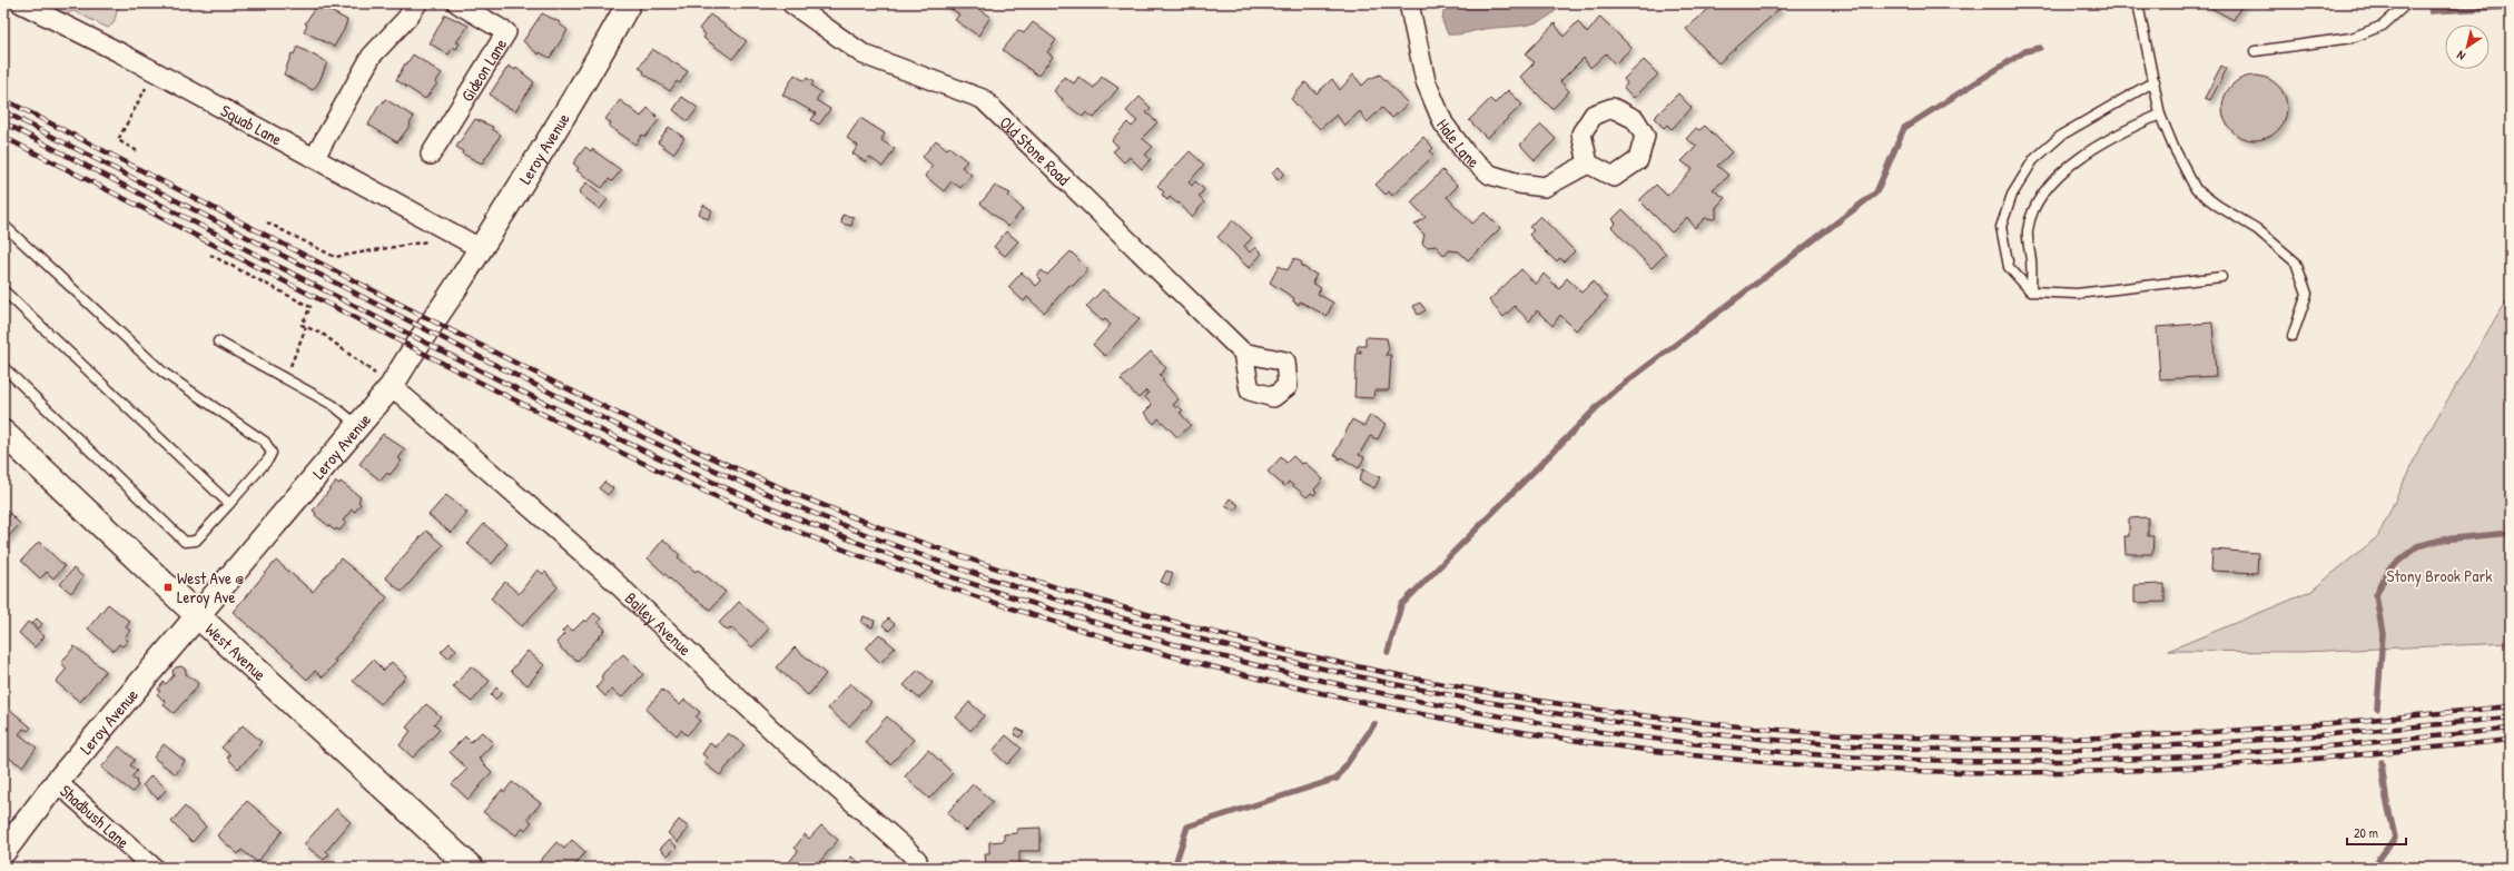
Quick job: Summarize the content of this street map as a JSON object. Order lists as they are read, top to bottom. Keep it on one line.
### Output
{"streets":{"main road":["West Avenue"],"street":["Gideon Lane","Squab Lane","Hale Lane","Leroy Avenue","Old Stone Road","Bailey Avenue","Shadbush Lane"]},"crossings":[["Squab Lane","Leroy Avenue"],["Leroy Avenue","Bailey Avenue"],["Leroy Avenue","West Avenue"],["Leroy Avenue","Shadbush Lane"]],"parks":["Stony Brook Park"],"places":{"transit":["West Ave @ Leroy Ave"]},"scale_bar":"20 m","north":"bottom left"}
